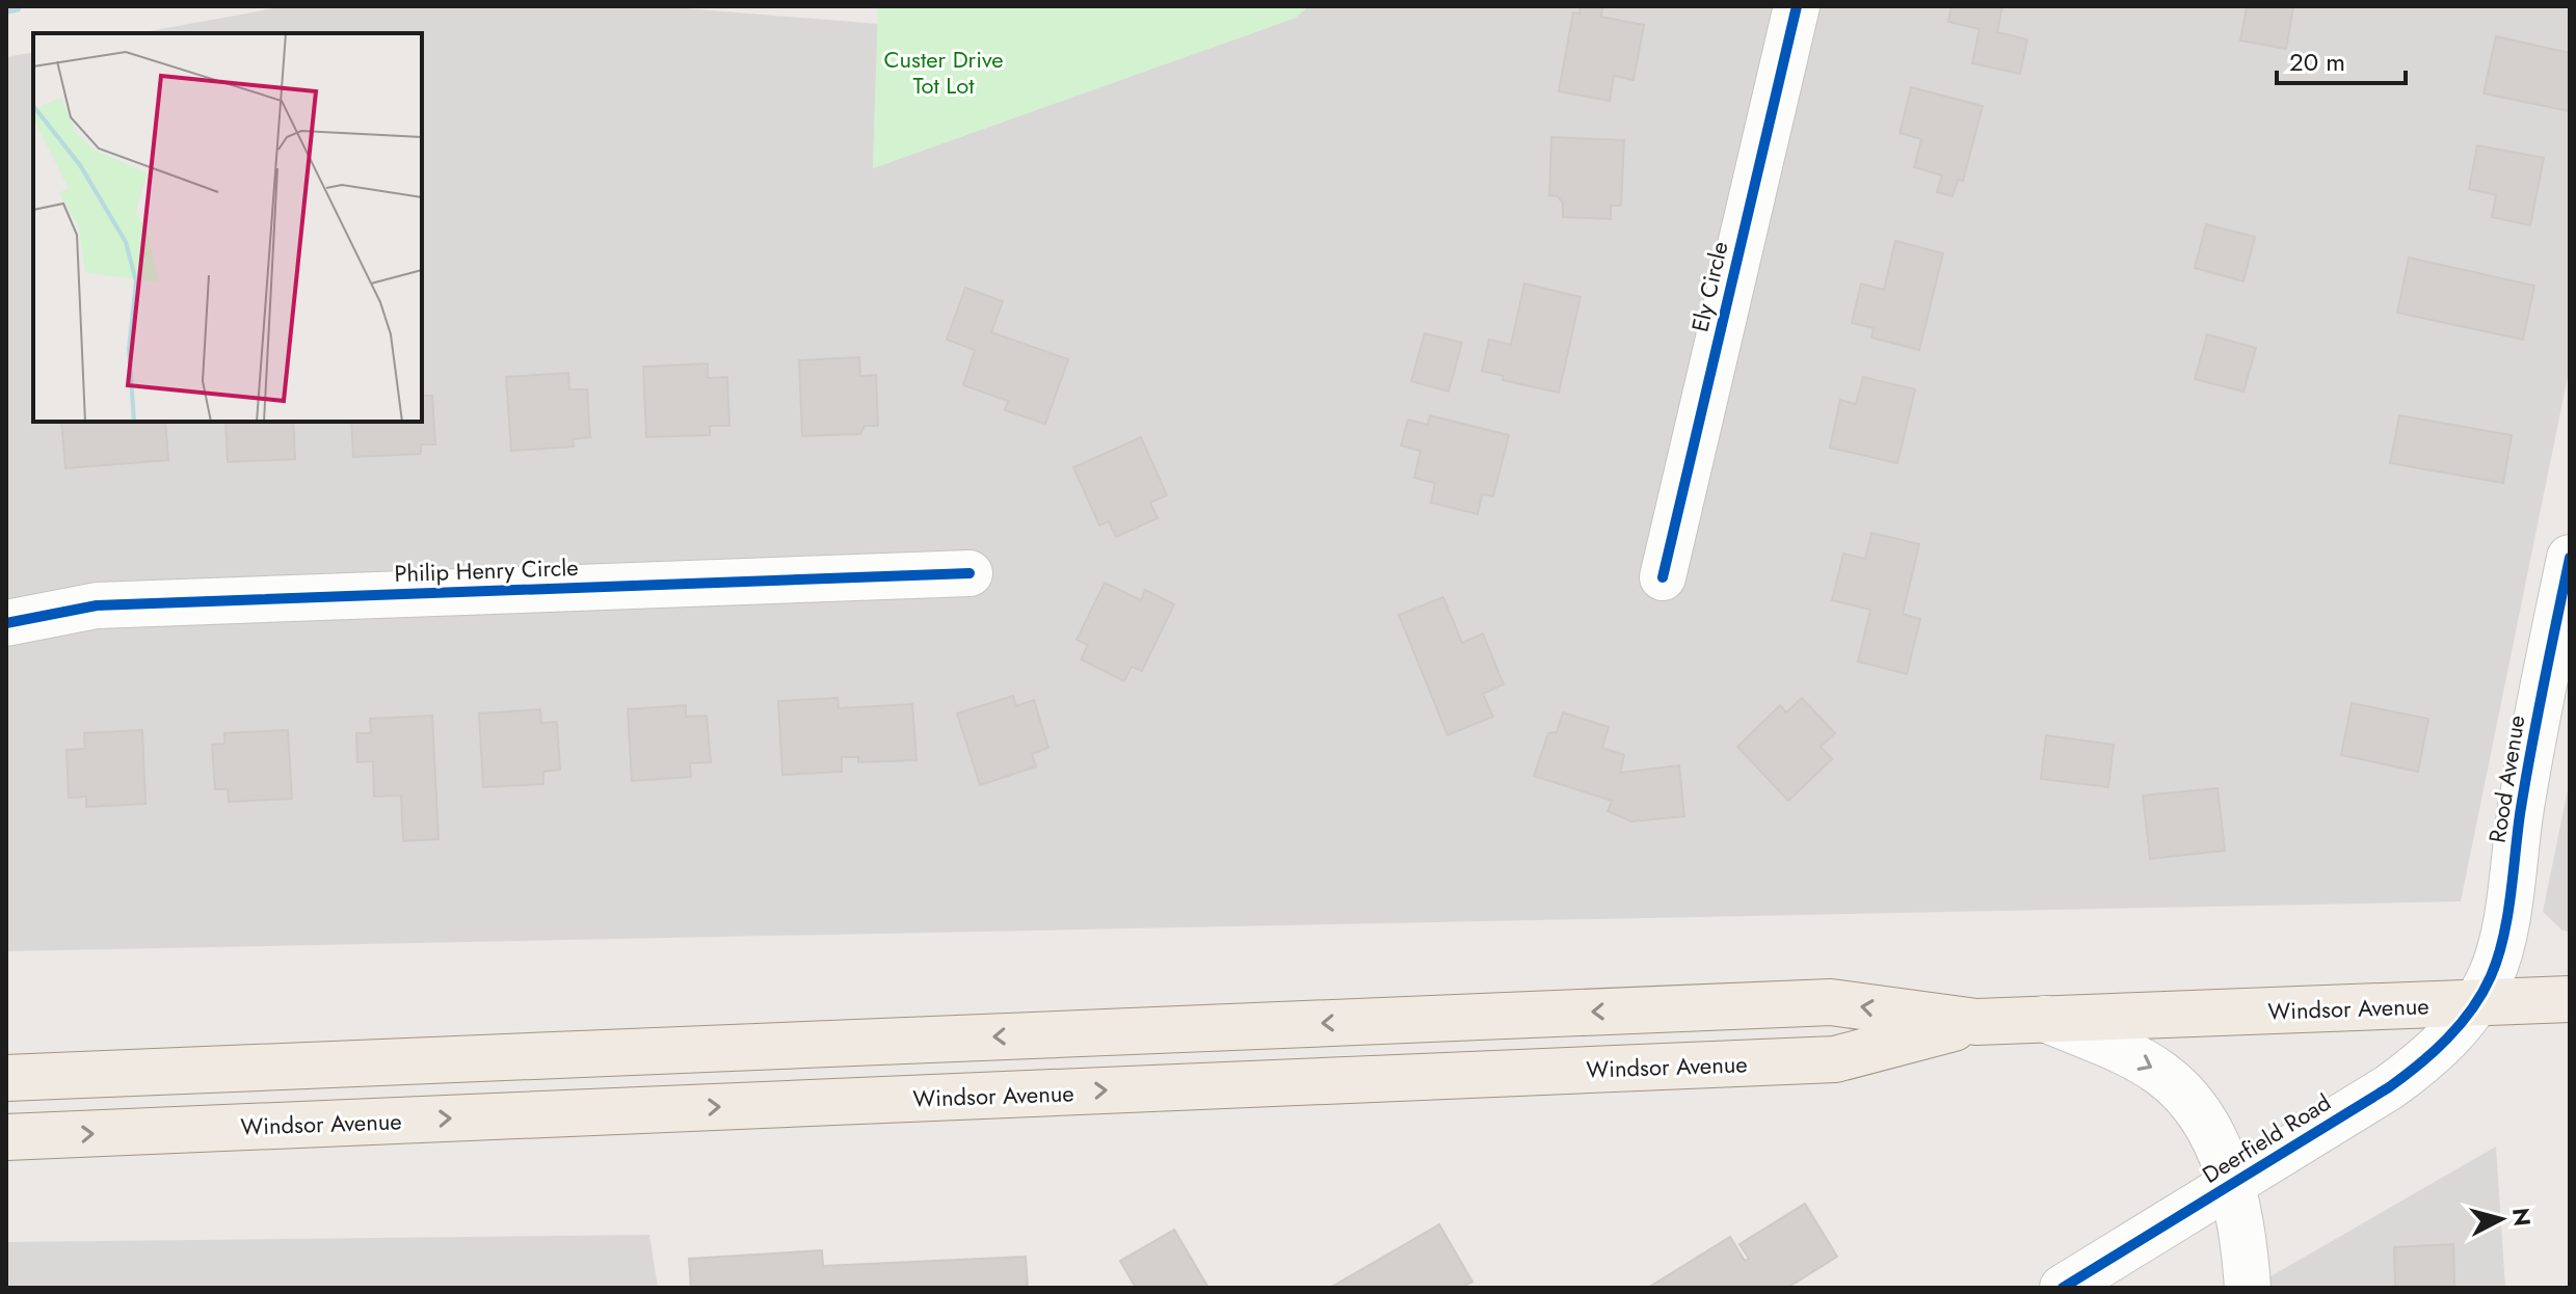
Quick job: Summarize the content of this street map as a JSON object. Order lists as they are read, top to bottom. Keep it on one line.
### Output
{"streets":{"main road":["Windsor Avenue"],"street":["Ely Circle","Philip Henry Circle","Rood Avenue","Deerfield Road"]},"crossings":[["Rood Avenue","Windsor Avenue"],["Rood Avenue","Deerfield Road"],["Windsor Avenue","Deerfield Road"]],"parks":["Custer Drive Tot Lot"],"scale_bar":"20 m","north":"right"}
